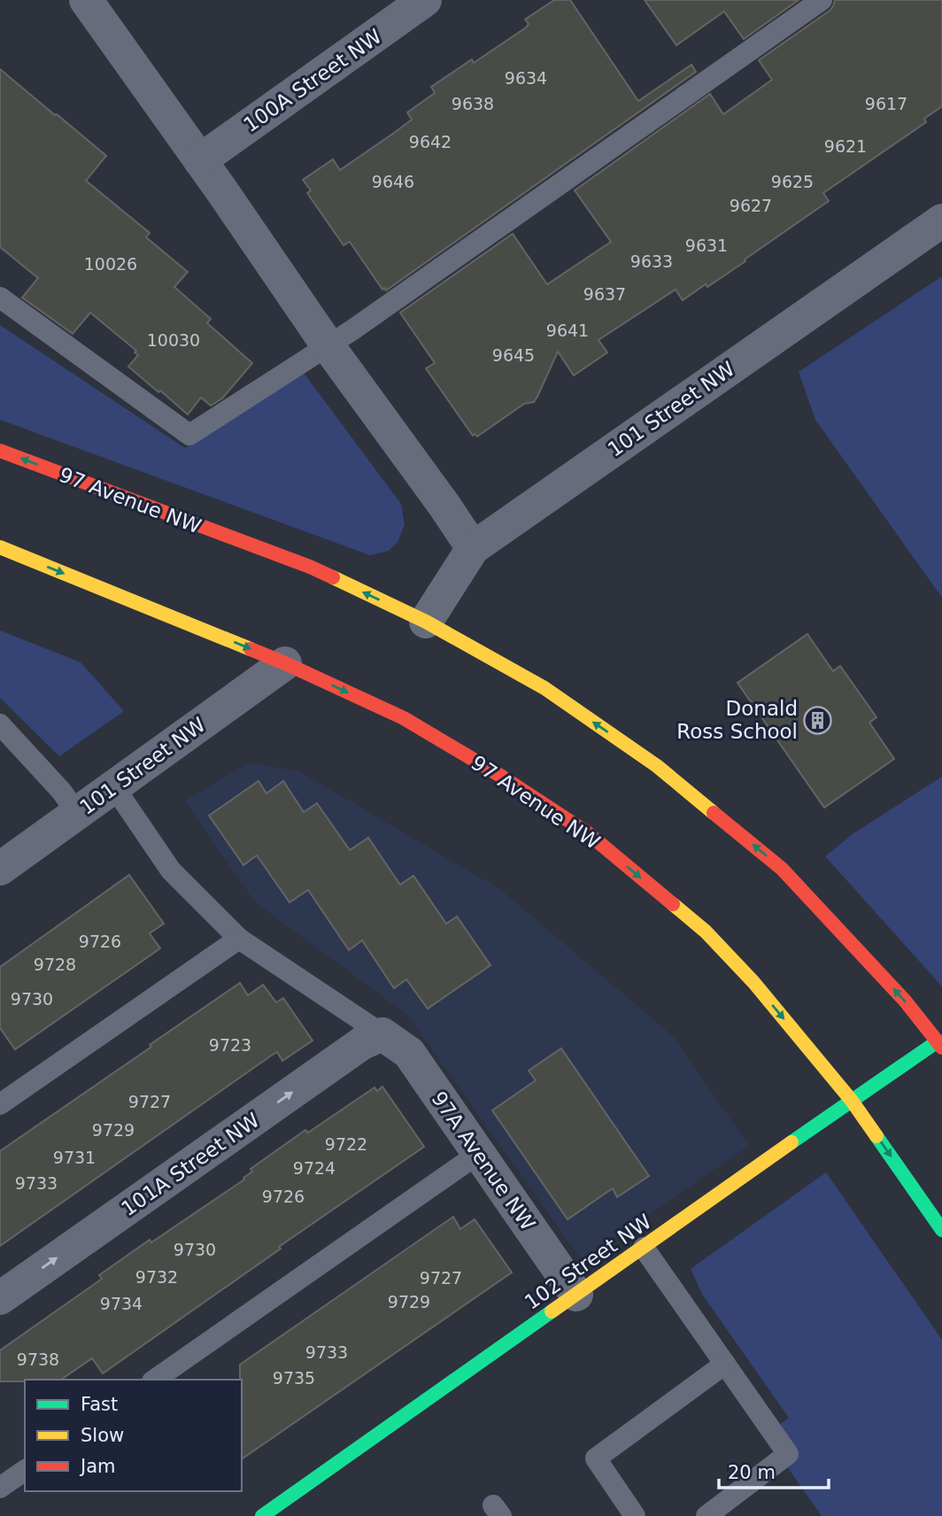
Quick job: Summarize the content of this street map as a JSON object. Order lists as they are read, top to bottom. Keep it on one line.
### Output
{"streets":{"main road":["97 Avenue NW","102 Street NW"],"street":["100A Street NW","101 Street NW","97A Avenue NW","101A Street NW"]},"crossings":[["101 Street NW","97 Avenue NW"],["97 Avenue NW","102 Street NW"],["97A Avenue NW","101A Street NW"],["97A Avenue NW","102 Street NW"]],"one_way":["101A Street NW"],"places":{"building":["Donald Ross School"]},"house_numbers":["9634","9638","9617","9642","9621","9646","9625","9627","9631","9633","10026","9637","9641","10030","9645","9726","9728","9730","9723","9727","9729","9722","9731","9724","9733","9726","9730","9732","9727","9729","9734","9733","9738","9735"],"legend":["Fast","Slow","Jam"],"scale_bar":"20 m"}
